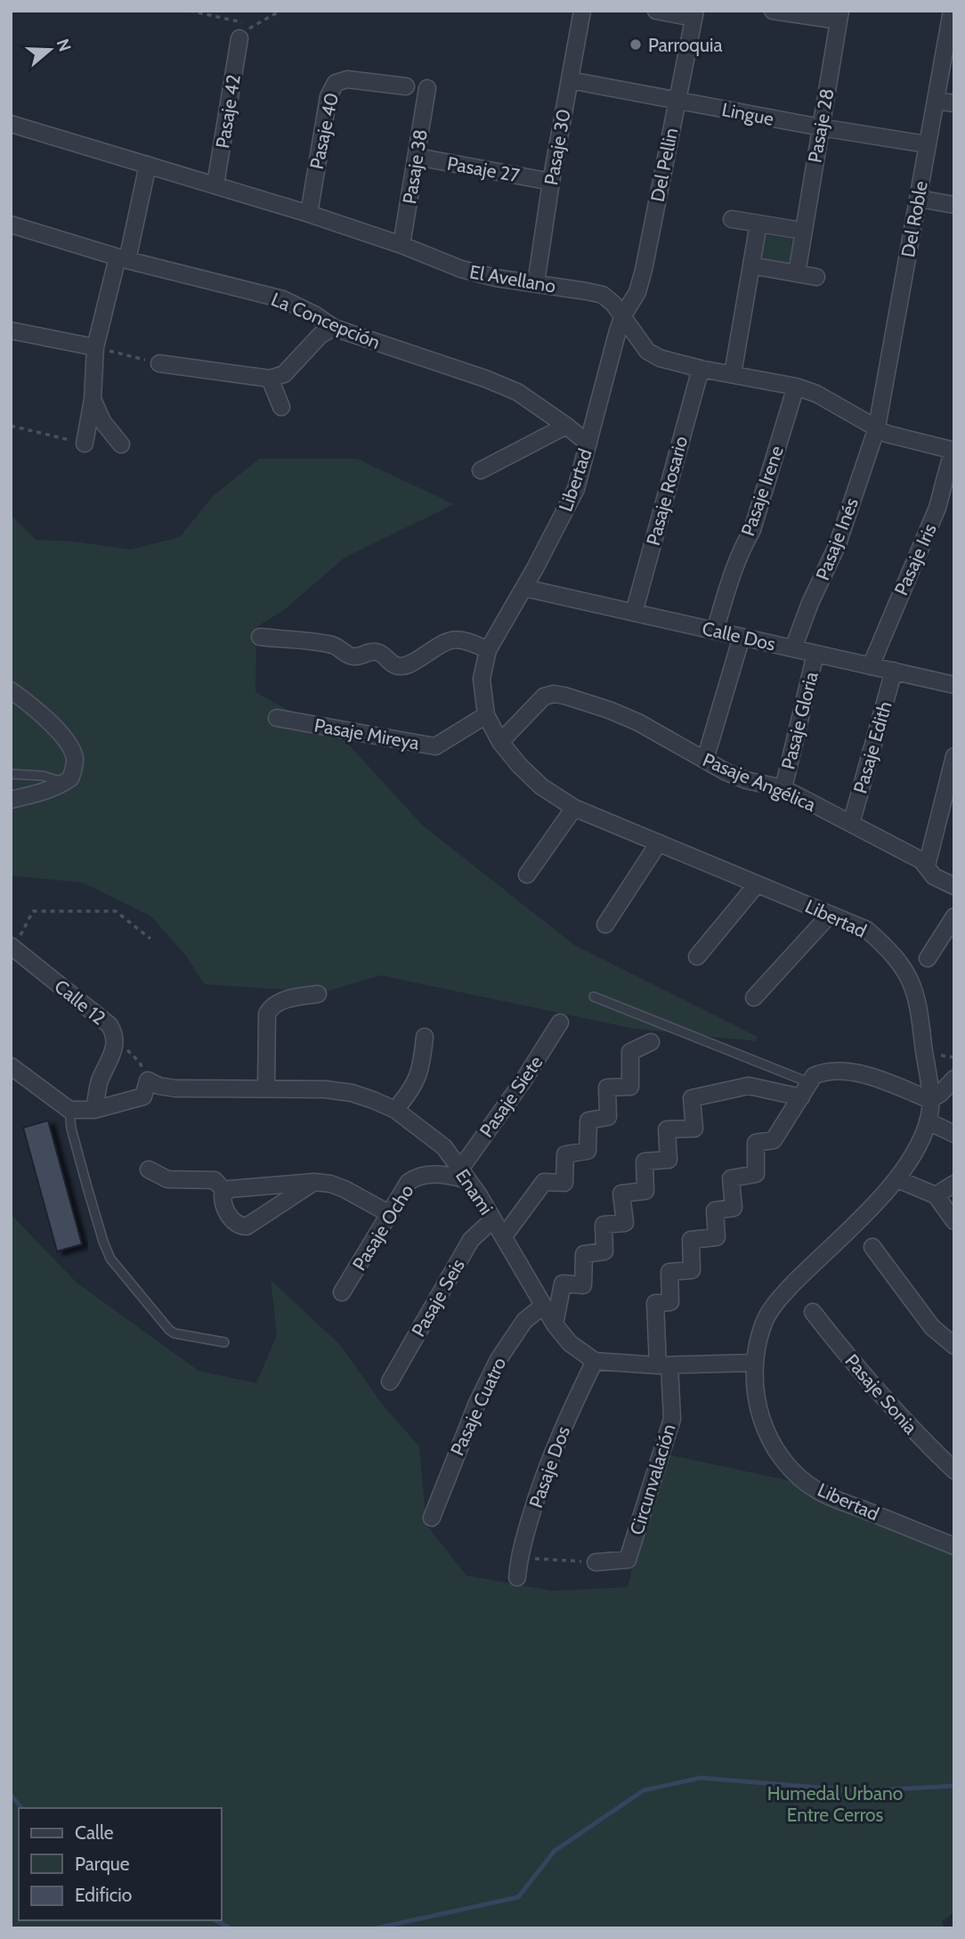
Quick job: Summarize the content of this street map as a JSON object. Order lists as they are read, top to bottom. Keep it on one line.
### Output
{"streets":{"street":["Pasaje 42","Lingue","Pasaje 28","Pasaje 40","Pasaje 30","Del Pellin","Pasaje 38","Pasaje 27","Del Roble","El Avellano","La Concepción","Libertad","Pasaje Rosario","Pasaje Irene","Pasaje Inés","Pasaje Iris","Calle Dos","Pasaje Gloria","Pasaje Mireya","Pasaje Edith","Pasaje Angélica","Calle 12","Pasaje Siete","Enami","Pasaje Ocho","Pasaje Seis","Pasaje Sonia","Pasaje Cuatro","Pasaje Dos","Circunvalación"]},"crossings":[["Pasaje 42","El Avellano"],["Lingue","Pasaje 28"],["Lingue","Pasaje 30"],["Lingue","Del Pellin"],["Lingue","Del Roble"],["Pasaje 40","El Avellano"],["Pasaje 30","Pasaje 27"],["Pasaje 30","El Avellano"],["Del Pellin","El Avellano"],["Del Pellin","Libertad"],["Pasaje 38","Pasaje 27"],["Pasaje 38","El Avellano"],["Del Roble","El Avellano"],["Del Roble","Pasaje Inés"],["El Avellano","Libertad"],["El Avellano","Pasaje Rosario"],["El Avellano","Pasaje Irene"],["El Avellano","Pasaje Inés"],["El Avellano","Pasaje Iris"],["La Concepción","Libertad"],["Libertad","Calle Dos"],["Libertad","Pasaje Mireya"],["Libertad","Pasaje Angélica"],["Pasaje Rosario","Calle Dos"],["Pasaje Irene","Calle Dos"],["Pasaje Inés","Calle Dos"],["Pasaje Iris","Calle Dos"],["Calle Dos","Pasaje Gloria"],["Calle Dos","Pasaje Edith"],["Pasaje Gloria","Pasaje Angélica"],["Pasaje Edith","Pasaje Angélica"],["Pasaje Siete","Enami"],["Pasaje Siete","Pasaje Ocho"],["Enami","Pasaje Ocho"],["Enami","Pasaje Seis"],["Enami","Pasaje Cuatro"],["Enami","Pasaje Dos"]],"parks":["Humedal Urbano Entre Cerros"],"places":["Parroquia"],"legend":["Calle","Parque","Edificio"],"north":"right"}
